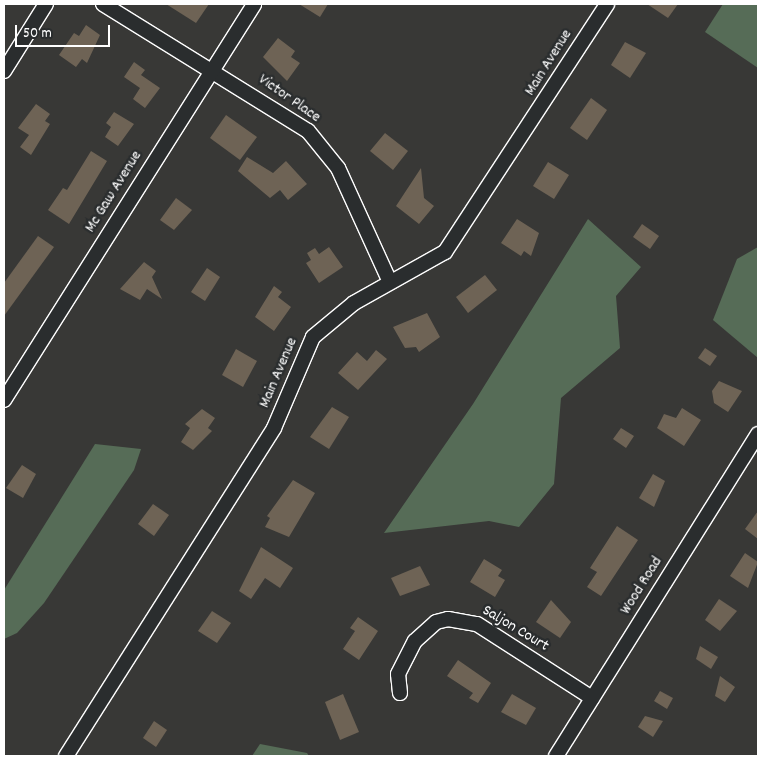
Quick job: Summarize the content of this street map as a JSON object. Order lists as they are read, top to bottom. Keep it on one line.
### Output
{"streets":{"street":["Main Avenue","Victor Place","Mc Gaw Avenue","Wood Road","Saljon Court"]},"crossings":[["Main Avenue","Victor Place"],["Victor Place","Mc Gaw Avenue"],["Wood Road","Saljon Court"]],"scale_bar":"50 m"}
